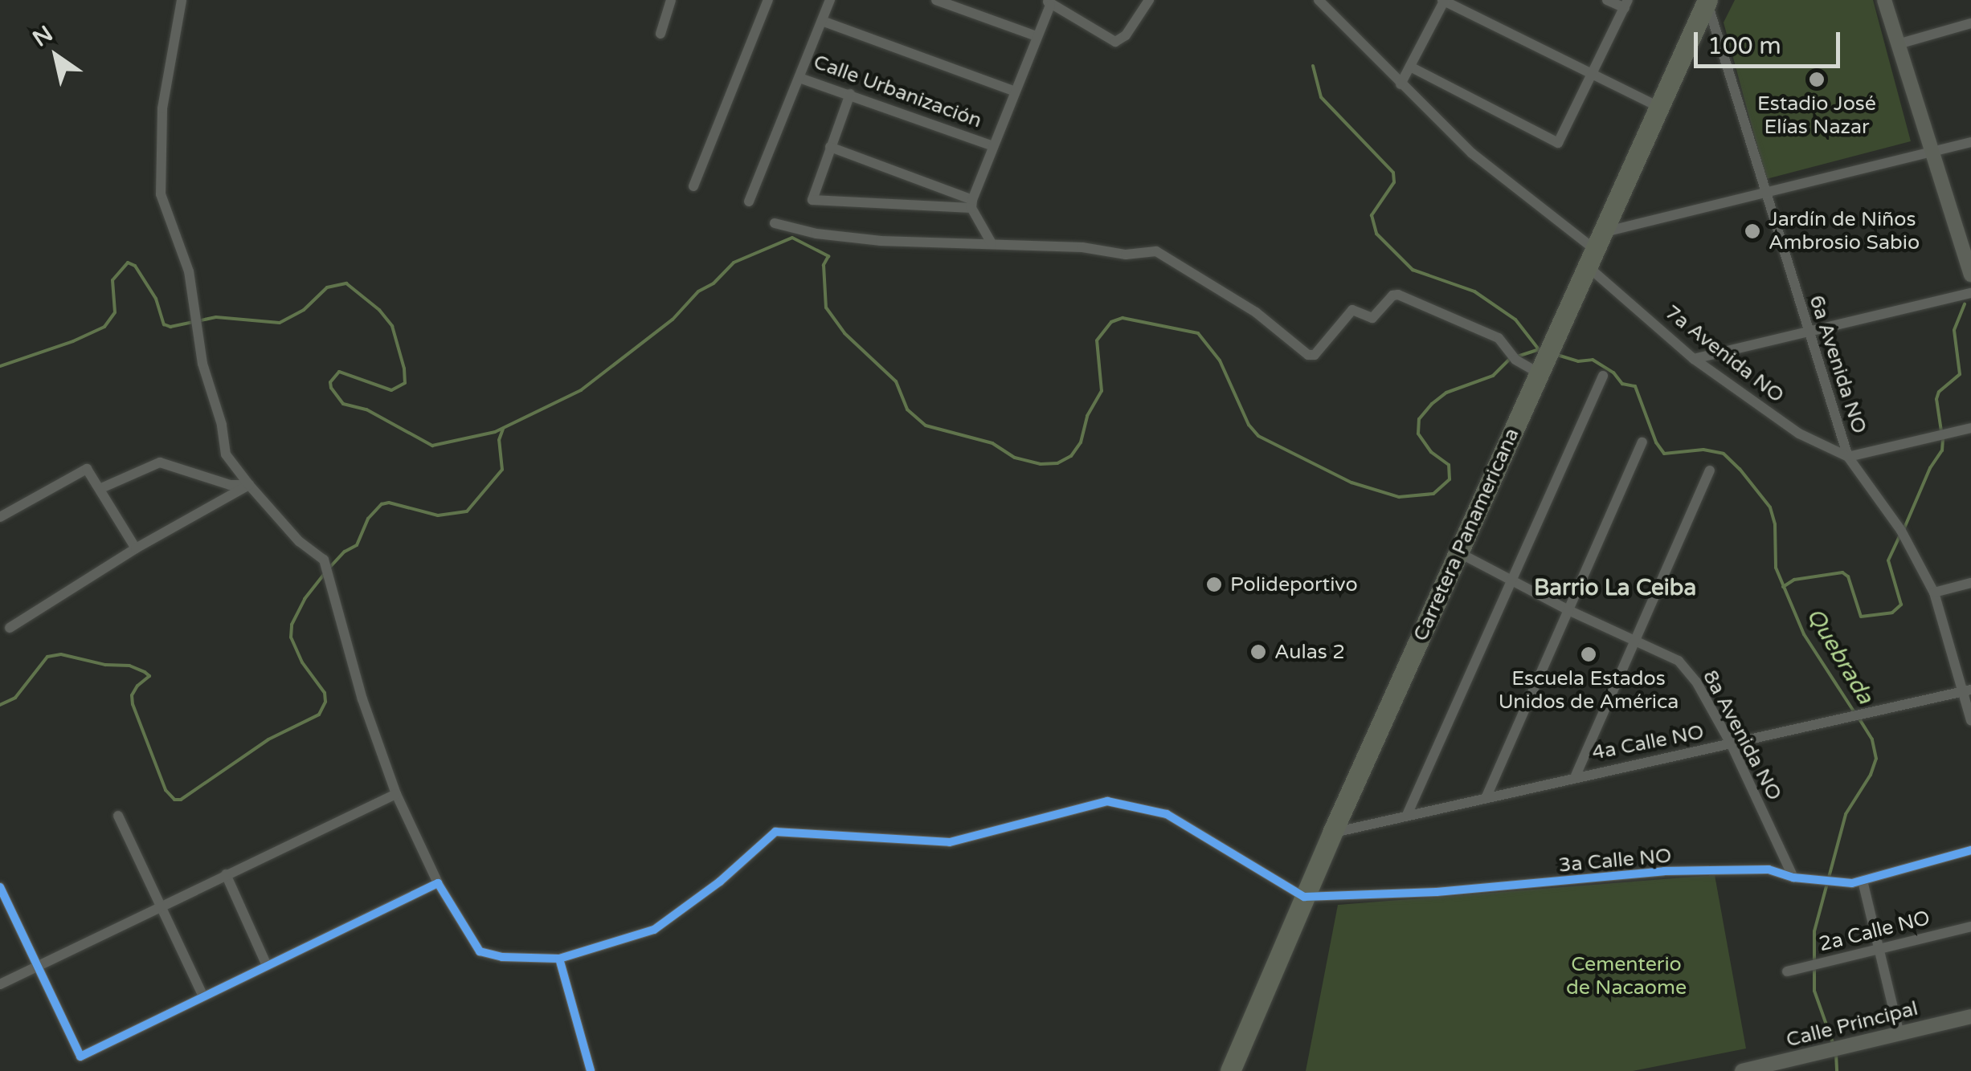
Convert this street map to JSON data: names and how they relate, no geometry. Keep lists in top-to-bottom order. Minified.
{"streets":{"highway":["Carretera Panamericana"],"street":["Calle Urbanización","7a Avenida NO","6a Avenida NO","8a Avenida NO","4a Calle NO","3a Calle NO","2a Calle NO","Calle Principal"]},"crossings":[["7a Avenida NO","6a Avenida NO"],["7a Avenida NO","Carretera Panamericana"],["6a Avenida NO","Carretera Panamericana"],["6a Avenida NO","4a Calle NO"],["Carretera Panamericana","8a Avenida NO"],["Carretera Panamericana","4a Calle NO"],["Carretera Panamericana","3a Calle NO"],["8a Avenida NO","4a Calle NO"],["8a Avenida NO","3a Calle NO"]],"districts":["Barrio La Ceiba"],"water":["Quebrada"],"parks":["Cementerio de Nacaome"],"places":["Estadio José Elías Nazar","Jardín de Niños Ambrosio Sabio","Polideportivo","Aulas 2","Escuela Estados Unidos de América"],"scale_bar":"100 m","north":"top left"}
